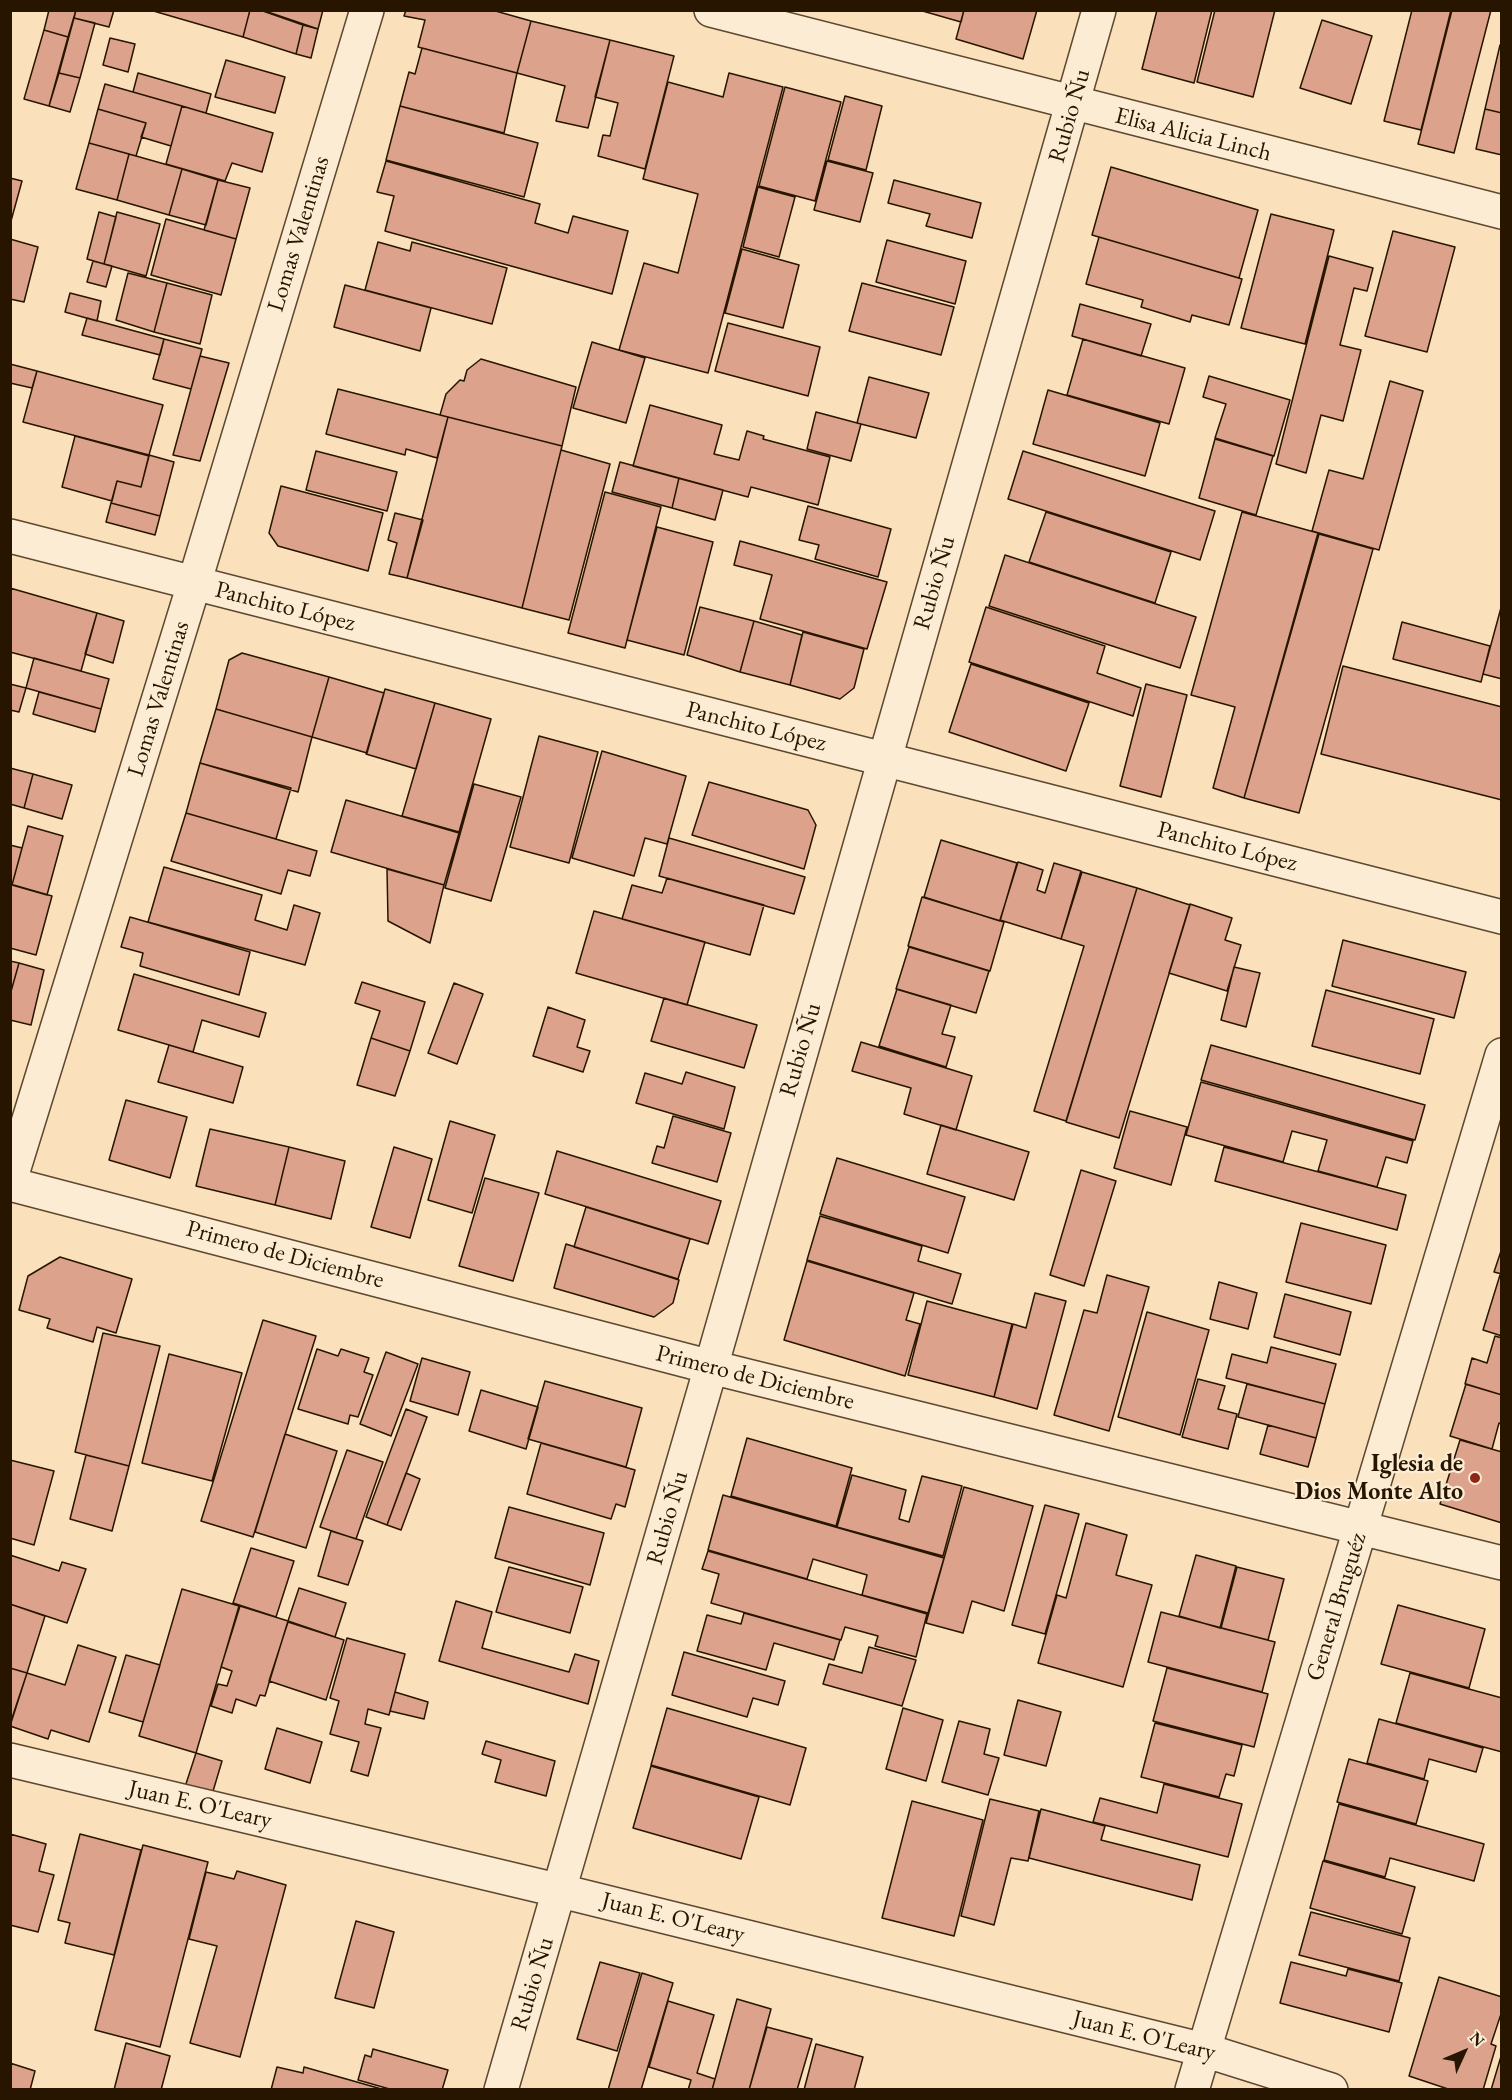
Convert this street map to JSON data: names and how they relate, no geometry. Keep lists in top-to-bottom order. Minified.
{"streets":{"street":["Rubio Ñu","Elisa Alicia Linch","Lomas Valentinas","Panchito López","Primero de Diciembre","General Bruguéz","Juan E. O'Leary"]},"crossings":[["Rubio Ñu","Elisa Alicia Linch"],["Rubio Ñu","Panchito López"],["Rubio Ñu","Primero de Diciembre"],["Rubio Ñu","Juan E. O'Leary"],["Lomas Valentinas","Panchito López"],["Lomas Valentinas","Primero de Diciembre"],["Primero de Diciembre","General Bruguéz"],["General Bruguéz","Juan E. O'Leary"]],"places":["Iglesia de Dios Monte Alto"],"north":"top right"}
